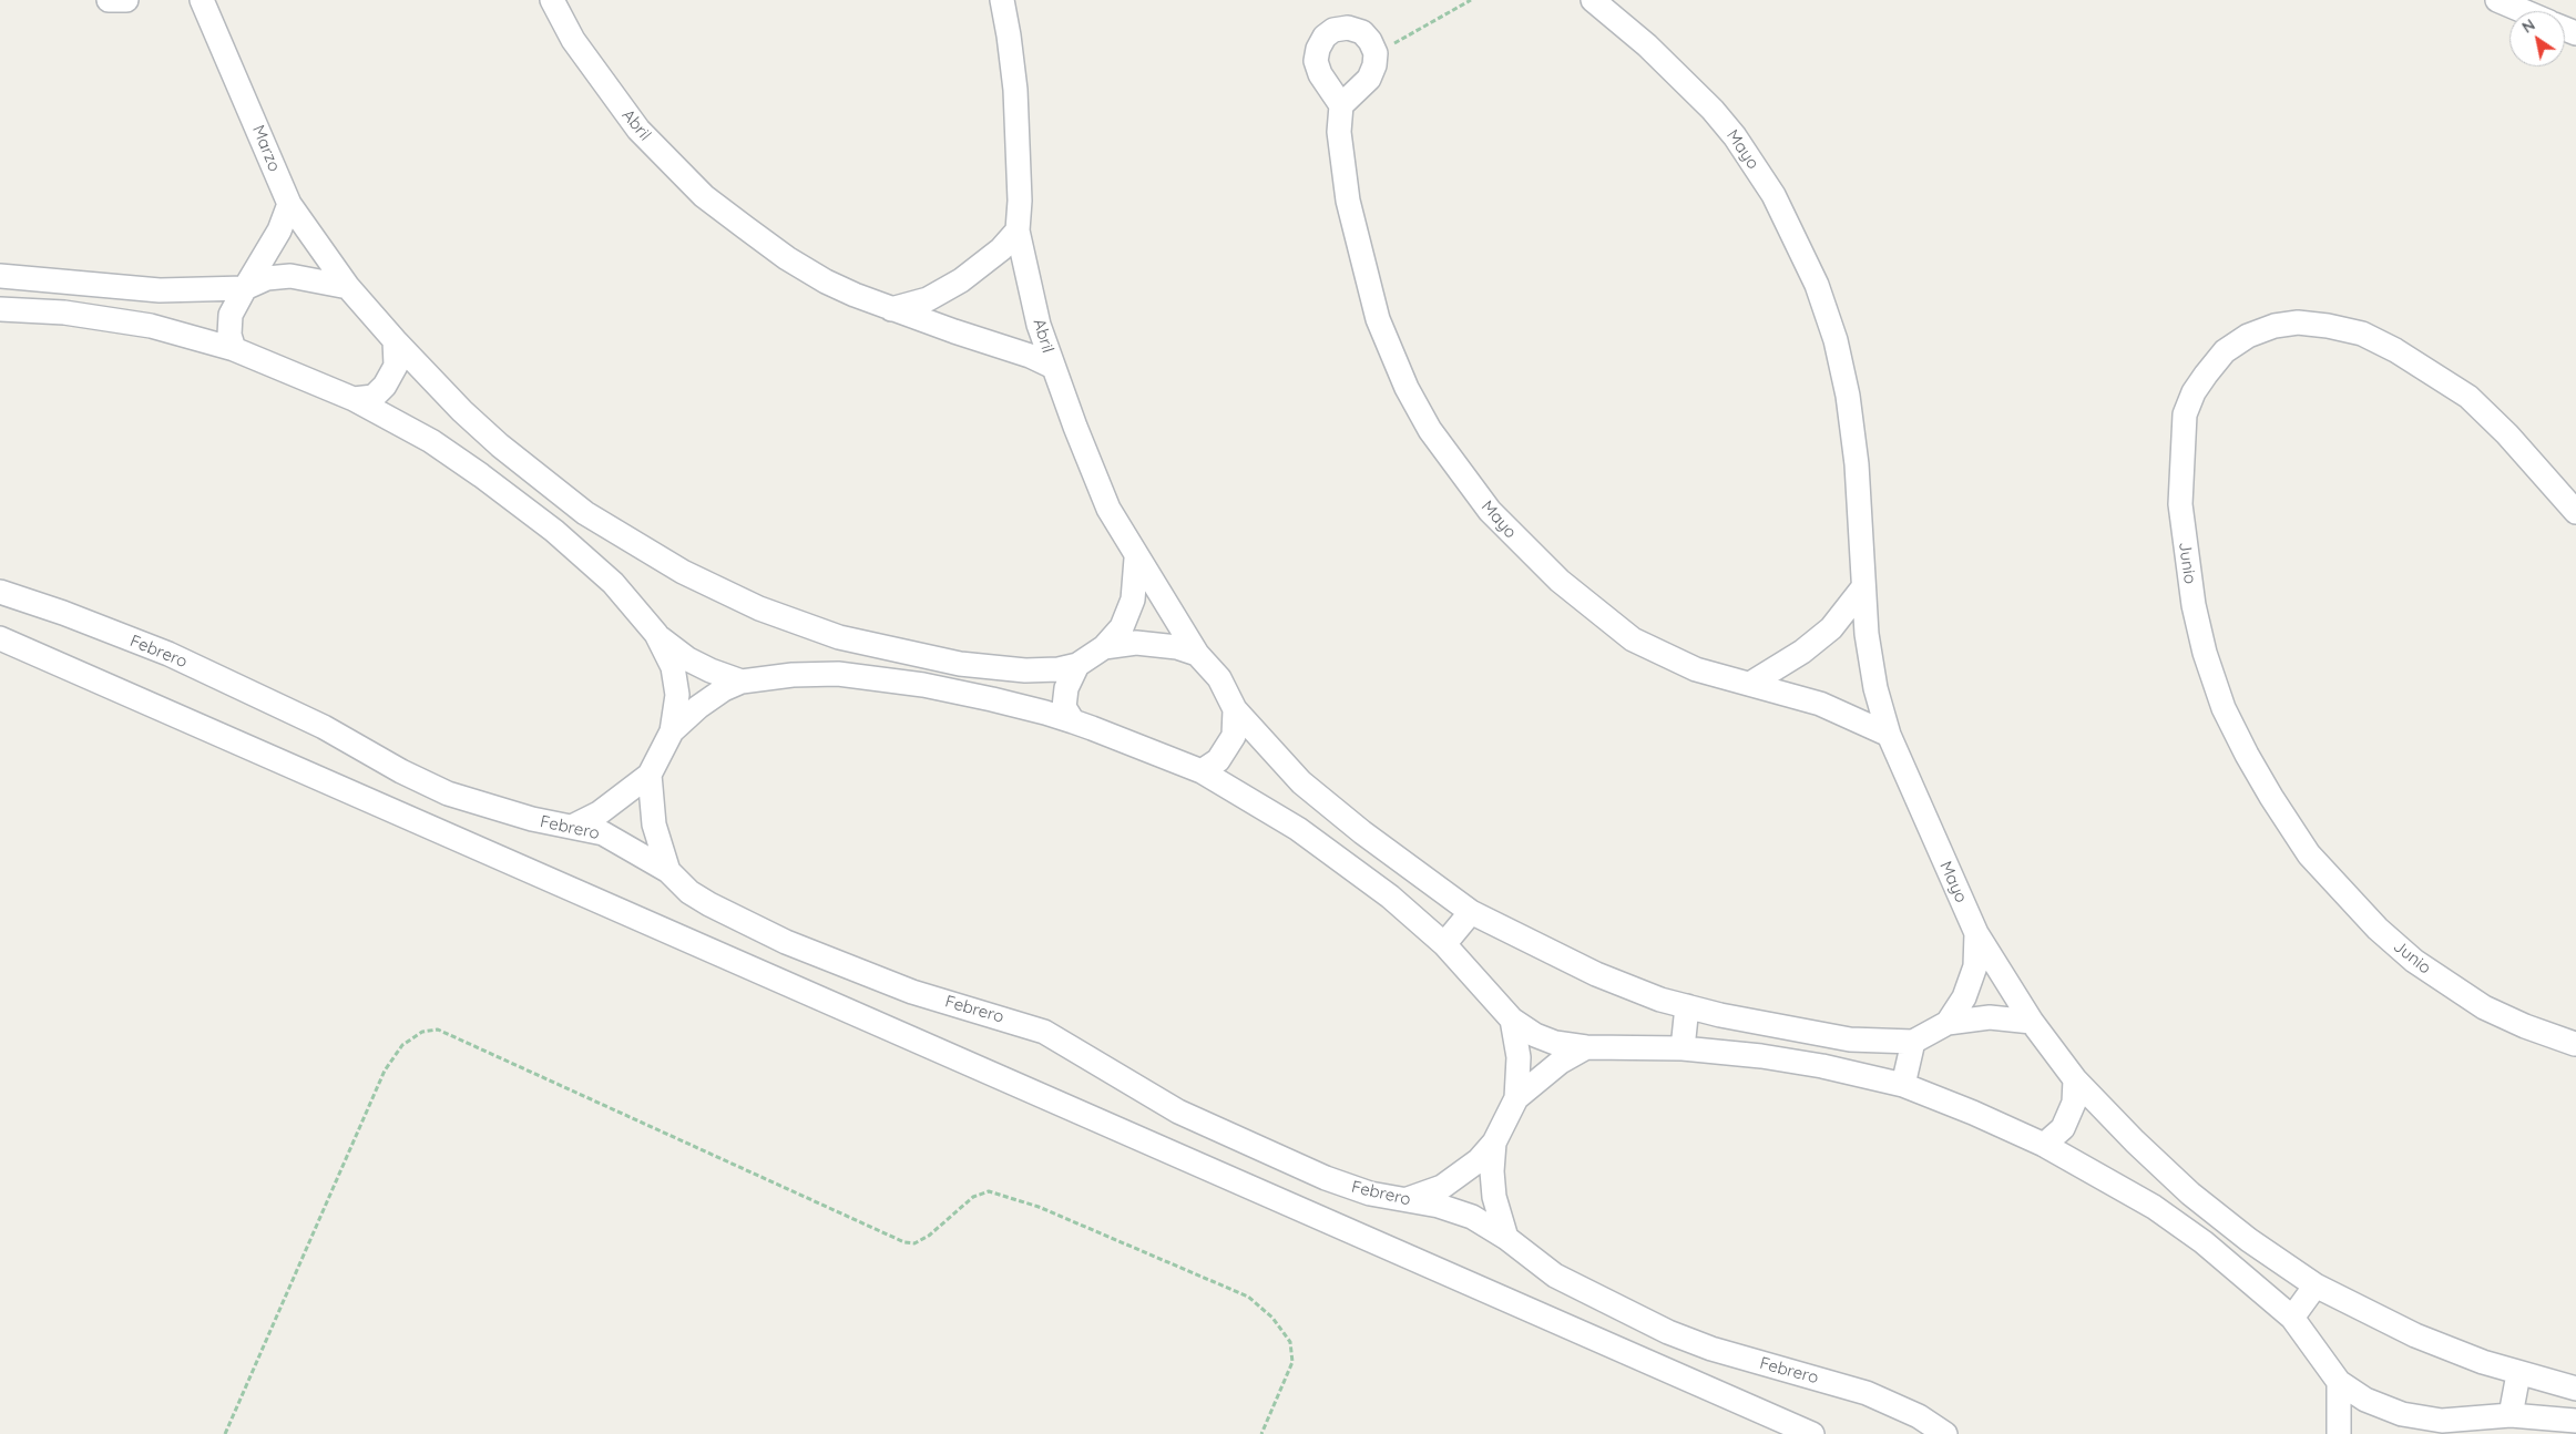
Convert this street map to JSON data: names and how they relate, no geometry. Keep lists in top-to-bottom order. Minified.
{"streets":{"street":["Abril","Marzo","Mayo","Junio","Febrero"]},"crossings":[["Abril","Marzo"]],"north":"top left"}
